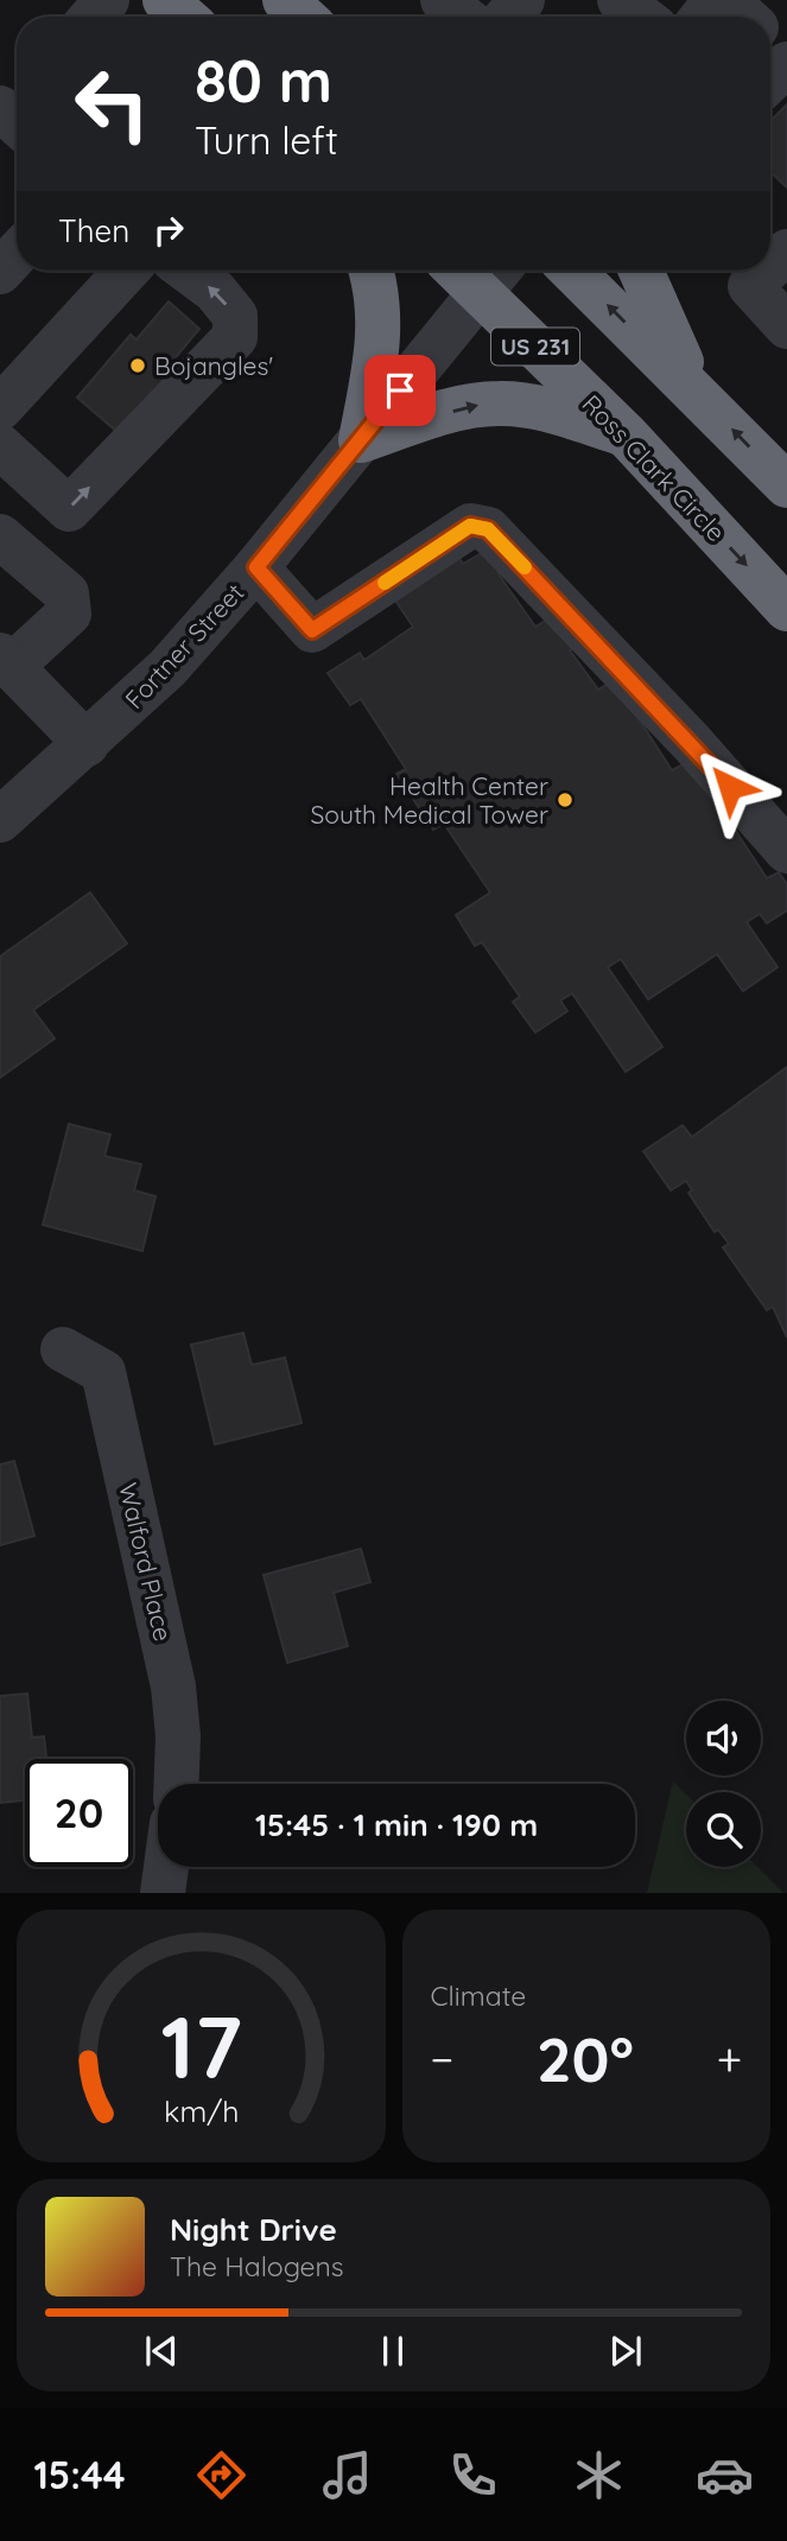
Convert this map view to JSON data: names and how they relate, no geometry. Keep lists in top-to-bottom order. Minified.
{"streets":{"highway":["US 231","Ross Clark Circle"],"street":["Fortner Street","Walford Place"]},"crossings":[["Ross Clark Circle","Fortner Street"]],"places":["Bojangles'","Health Center South Medical Tower"],"page":{"turn":["80 m","Turn left"],"then":"Then","limit":"20","trip":"15:45 · 1 min · 190 m","tile":"Climate","heat":["−","20°","+"],"song":["Night Drive","The Halogens"],"tabs":"15:44","gauge":["17","km/h"]}}
